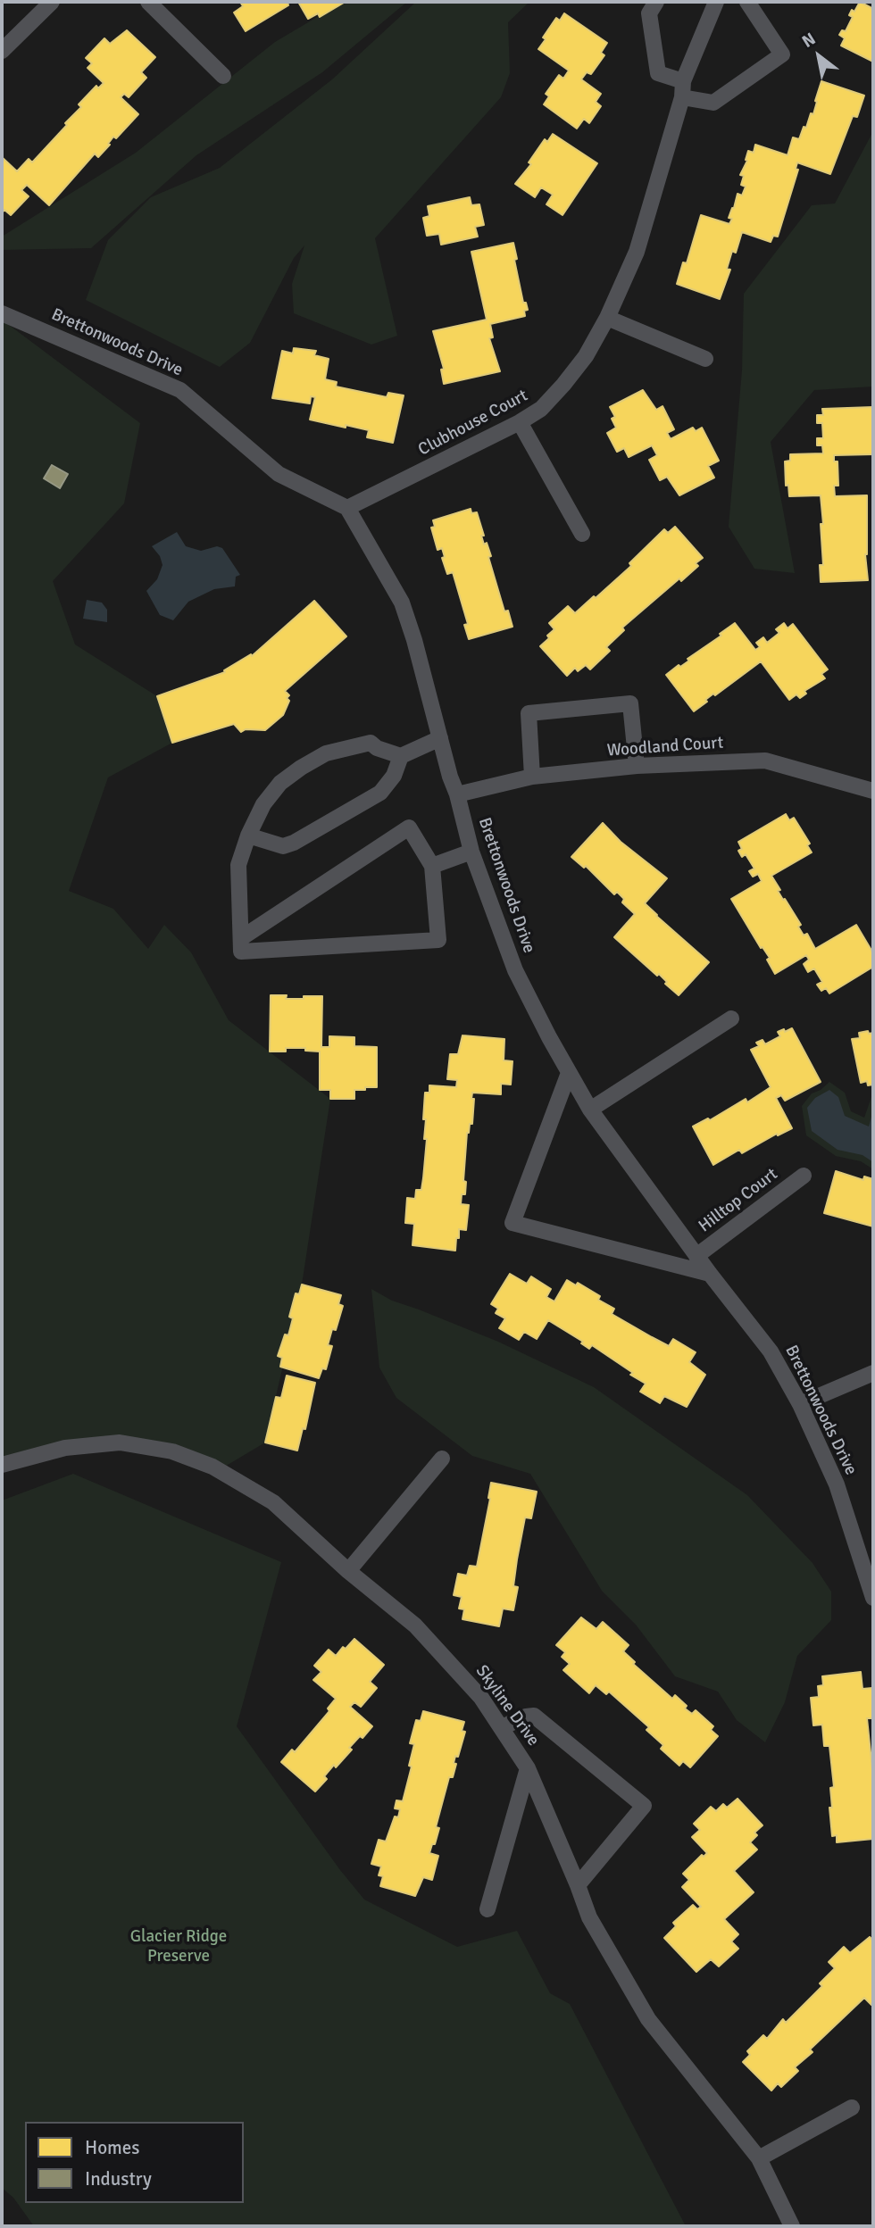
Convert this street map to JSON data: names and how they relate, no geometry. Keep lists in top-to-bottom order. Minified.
{"streets":{"street":["Brettonwoods Drive","Clubhouse Court","Woodland Court","Hilltop Court","Skyline Drive"]},"crossings":[["Brettonwoods Drive","Clubhouse Court"],["Brettonwoods Drive","Woodland Court"],["Brettonwoods Drive","Hilltop Court"]],"parks":["Glacier Ridge Preserve"],"legend":["Homes","Industry"],"north":"top left"}
